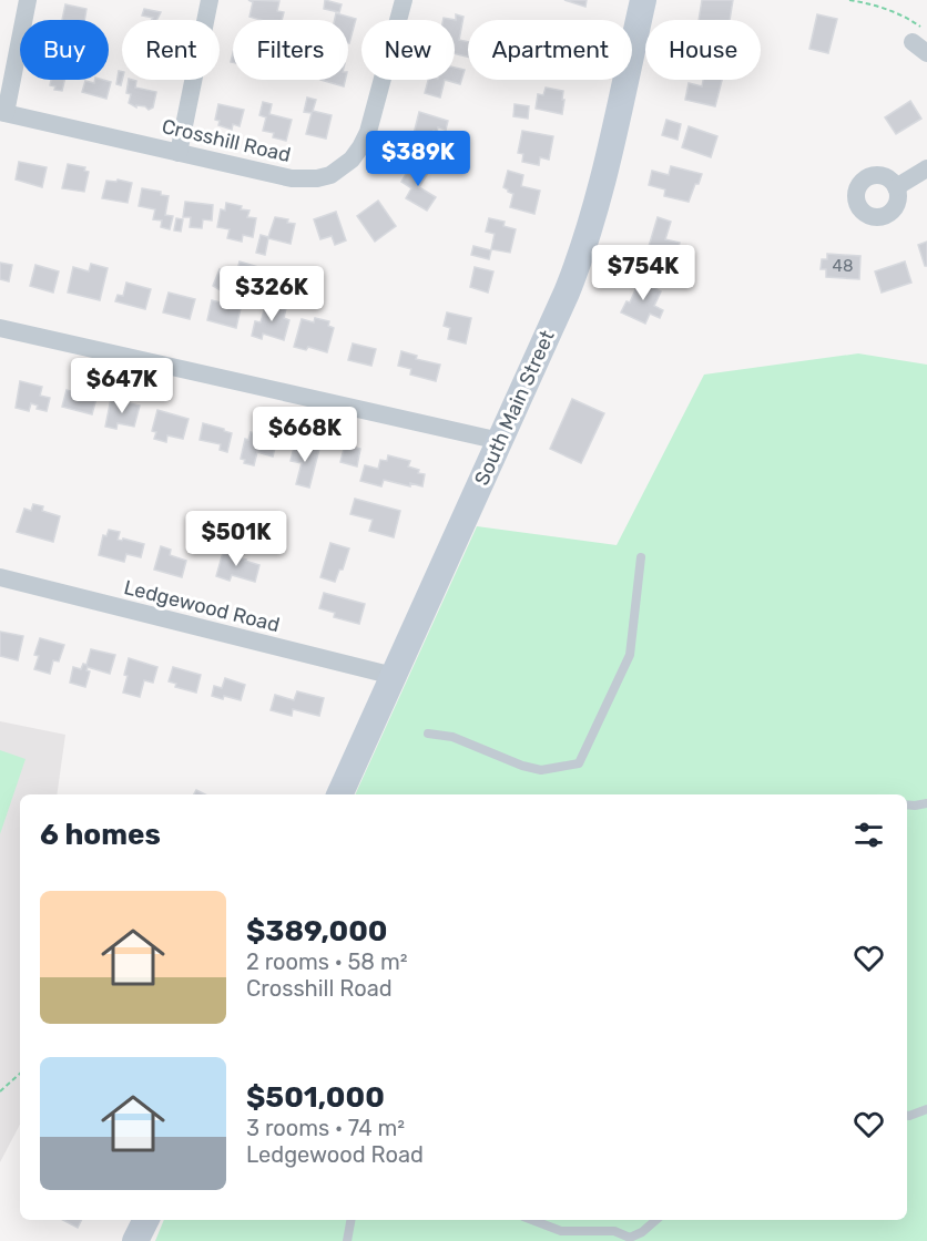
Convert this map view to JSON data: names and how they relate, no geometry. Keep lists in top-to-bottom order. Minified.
{"streets":{"main road":["South Main Street"],"street":["Crosshill Road","Ledgewood Road"]},"crossings":[["South Main Street","Ledgewood Road"]],"house_numbers":["48"],"page":{"chip":["Buy","Rent","Filters","New","Apartment","House"],"price":["$389K","$754K","$326K","$647K","$668K","$501K"],"heading":"6 homes","list":[{"name":"$389,000","note":"2 rooms · 58 m² · Crosshill Road"},{"name":"$501,000","note":"3 rooms · 74 m² · Ledgewood Road"}]}}
